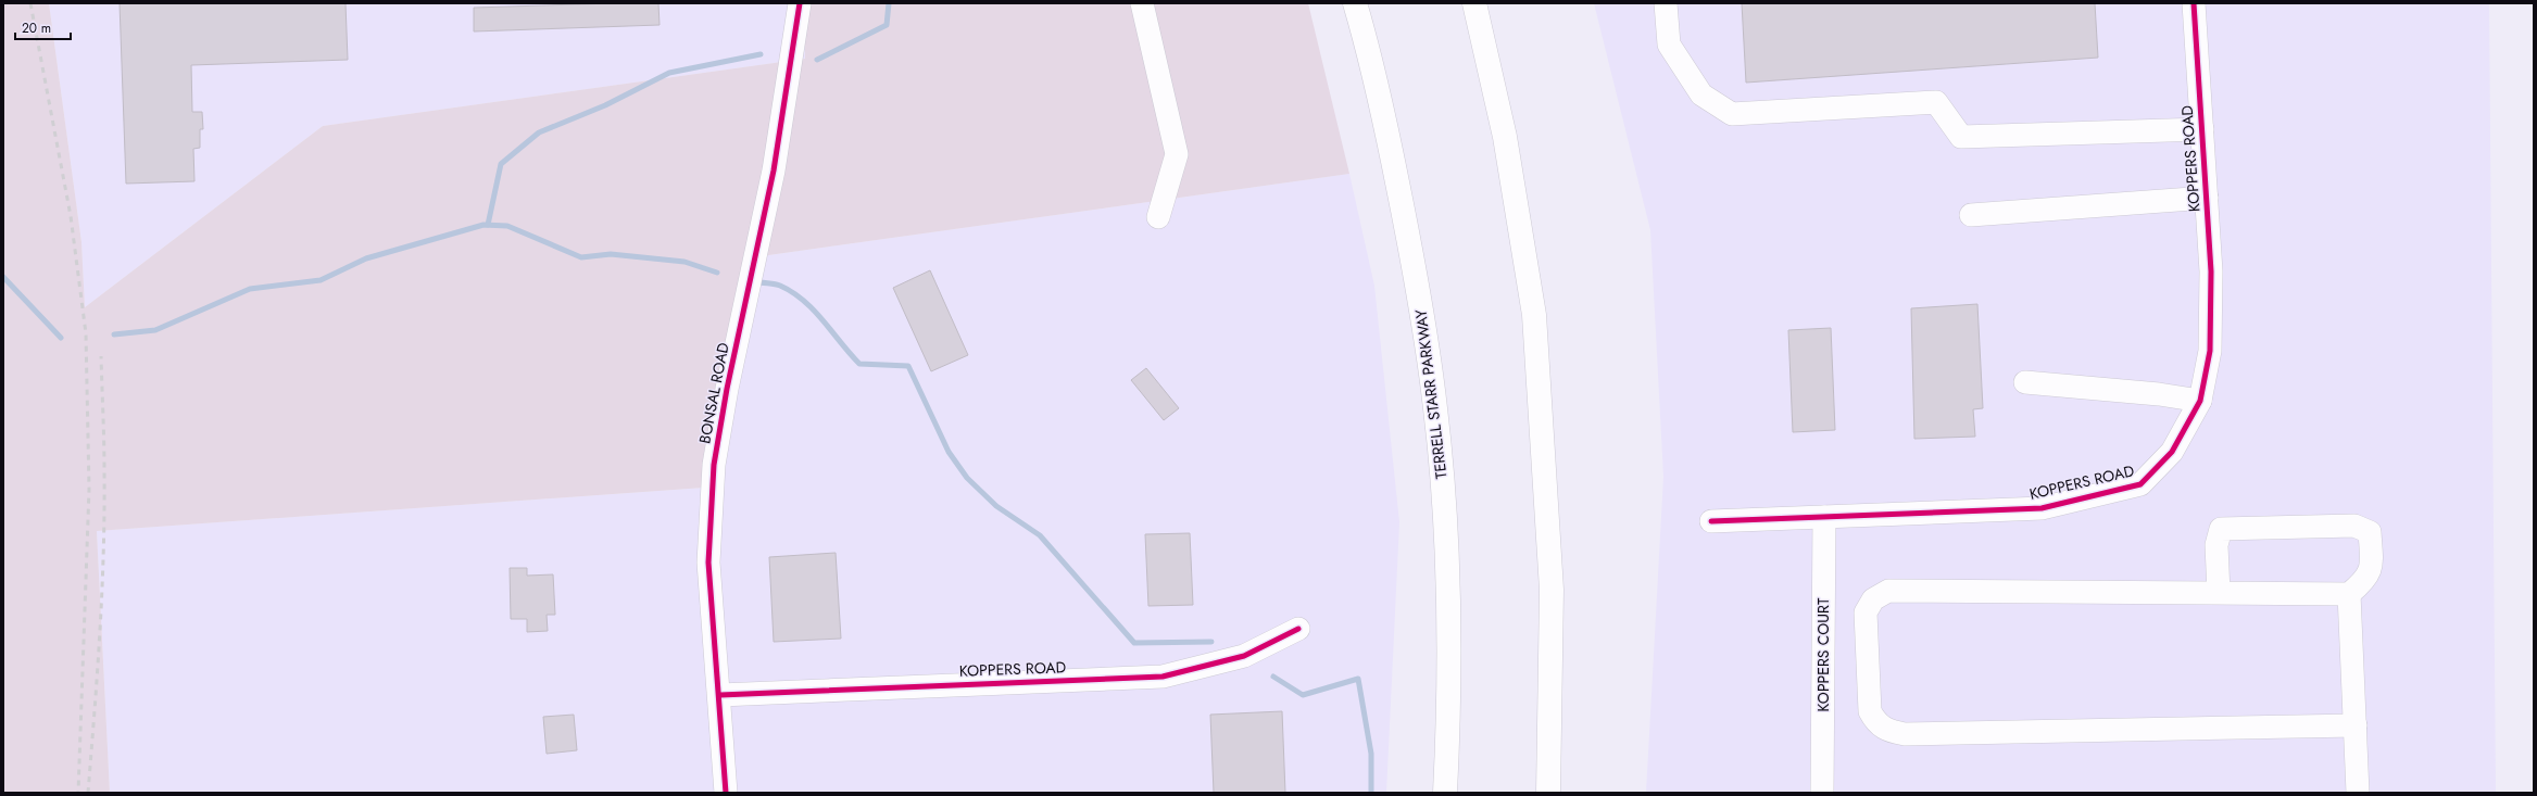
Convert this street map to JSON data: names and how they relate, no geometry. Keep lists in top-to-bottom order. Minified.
{"streets":{"highway":["TERRELL STARR PARKWAY"],"street":["KOPPERS ROAD","BONSAL ROAD","KOPPERS COURT"]},"crossings":[["KOPPERS ROAD","BONSAL ROAD"],["KOPPERS ROAD","KOPPERS COURT"]],"scale_bar":"20 m"}
